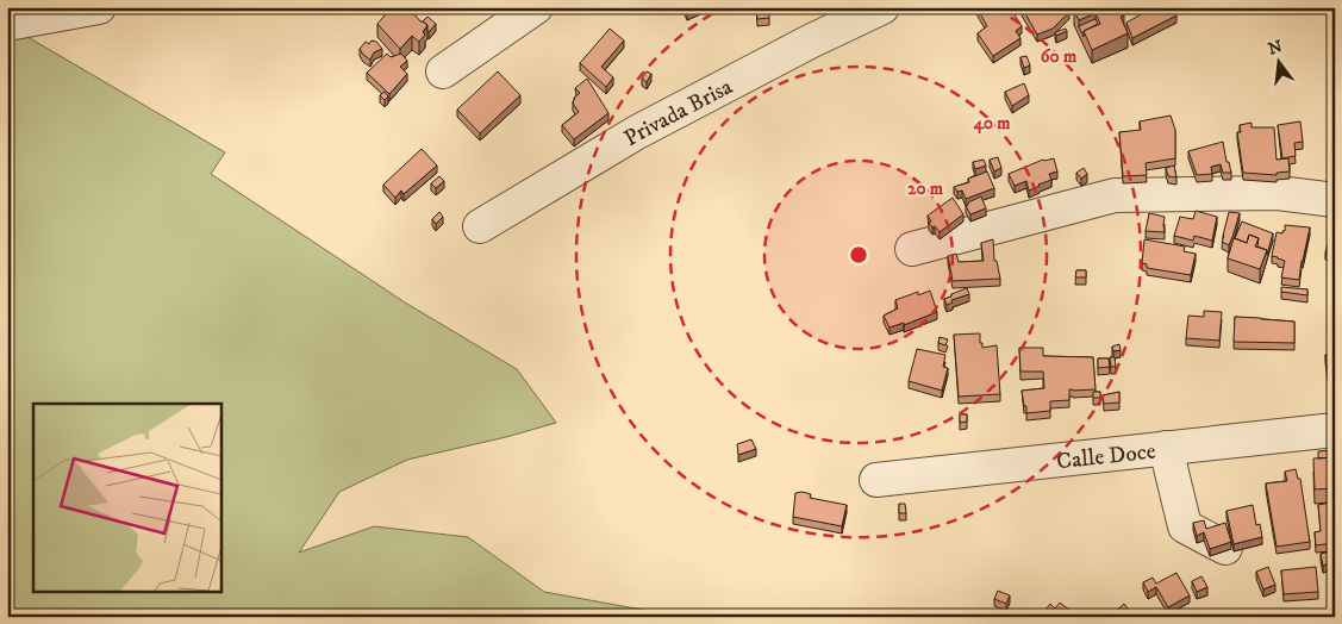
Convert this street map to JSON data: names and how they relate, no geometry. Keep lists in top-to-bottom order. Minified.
{"streets":{"street":["Privada Brisa","Calle Doce"]},"north":"top","rings":["60 m","40 m","20 m"]}
